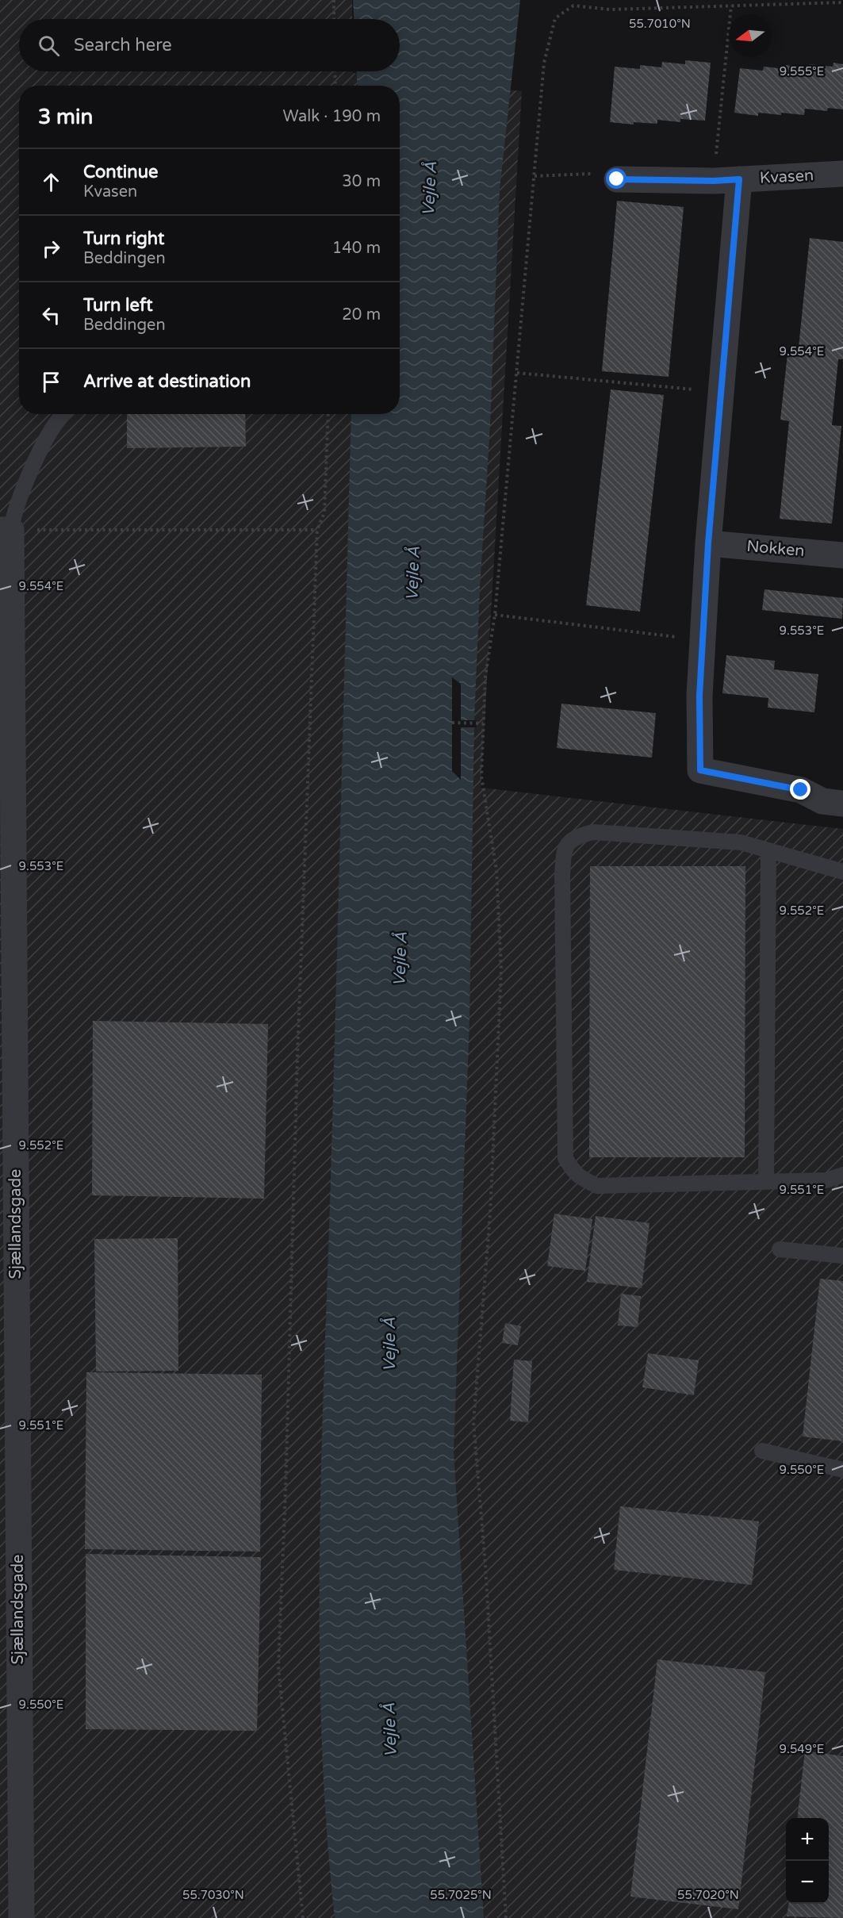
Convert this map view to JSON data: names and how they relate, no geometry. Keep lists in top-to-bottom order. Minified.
{"streets":{"street":["Kvasen","Nokken","Sjællandsgade"]},"water":["Vejle Å"],"north":"left","page":{"search":"Search here","heading":["3 min","Walk · 190 m"],"list":[["Continue","Kvasen","30 m"],["Turn right","Beddingen","140 m"],["Turn left","Beddingen","20 m"],"Arrive at destination"],"map_buttons":["+","−"]},"coordinates":["55.7010°N","9.555°E","9.554°E","9.553°E","9.552°E","9.551°E","9.550°E","9.549°E","55.7030°N","55.7025°N","55.7020°N"]}
